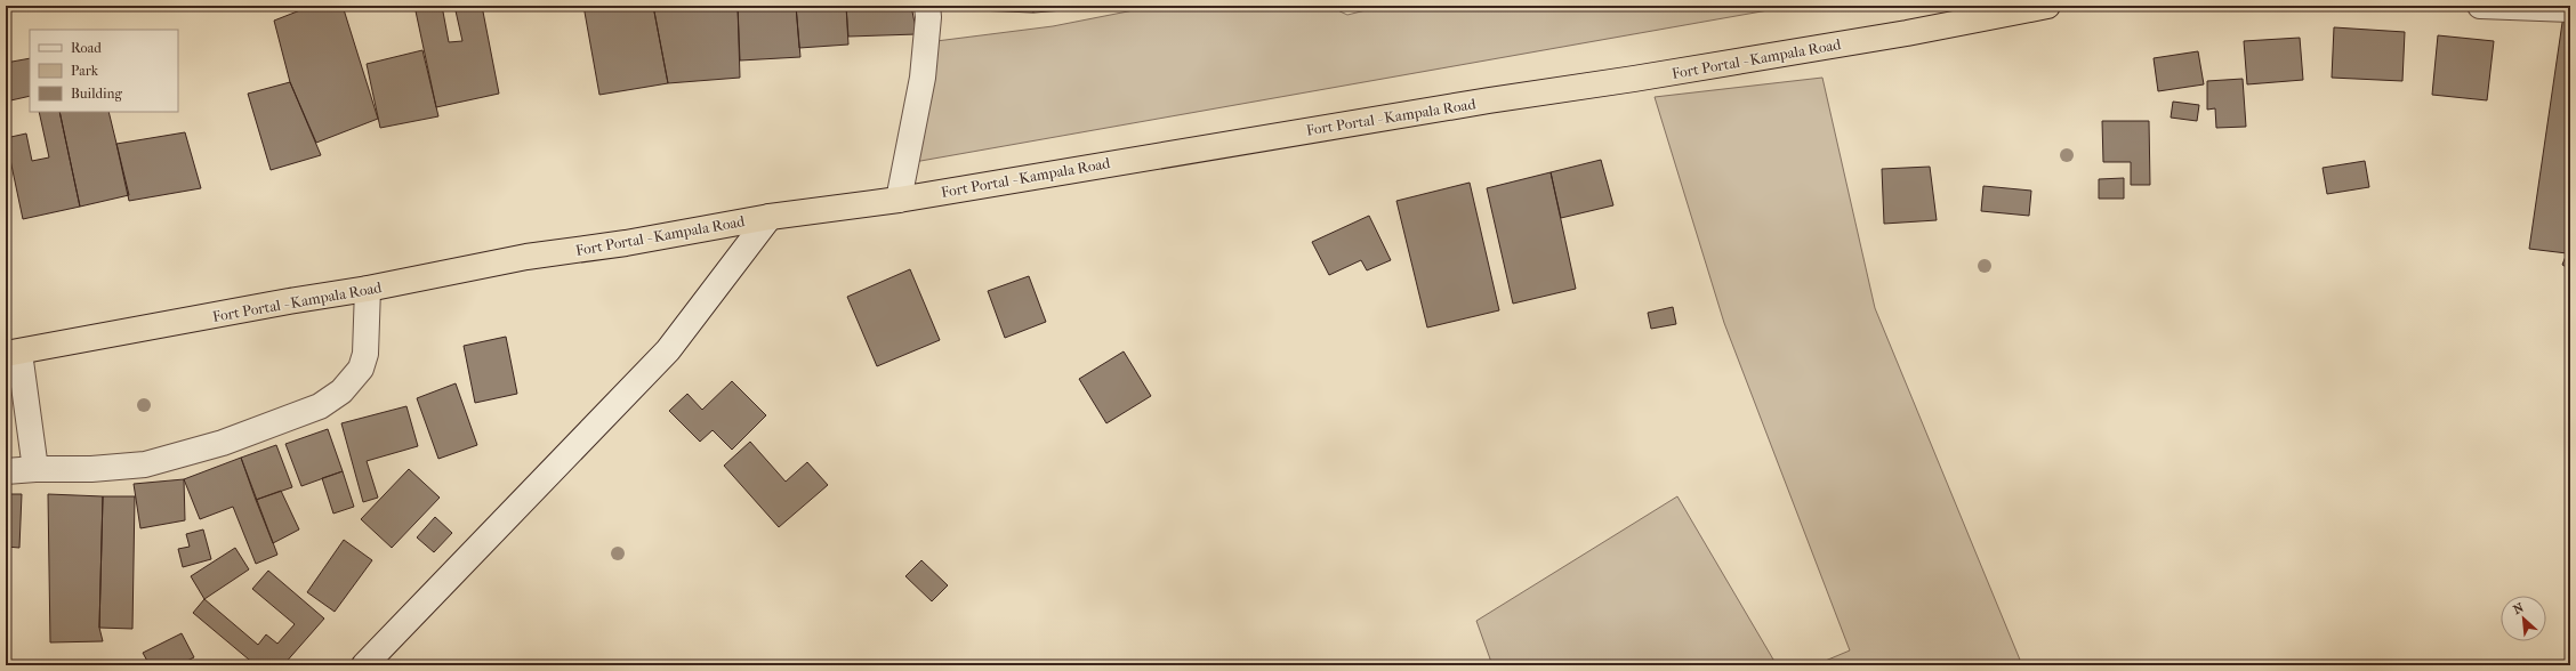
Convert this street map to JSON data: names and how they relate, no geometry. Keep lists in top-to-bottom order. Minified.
{"streets":{"highway":["Fort Portal - Kampala Road"]},"legend":["Road","Park","Building"],"north":"top left"}
